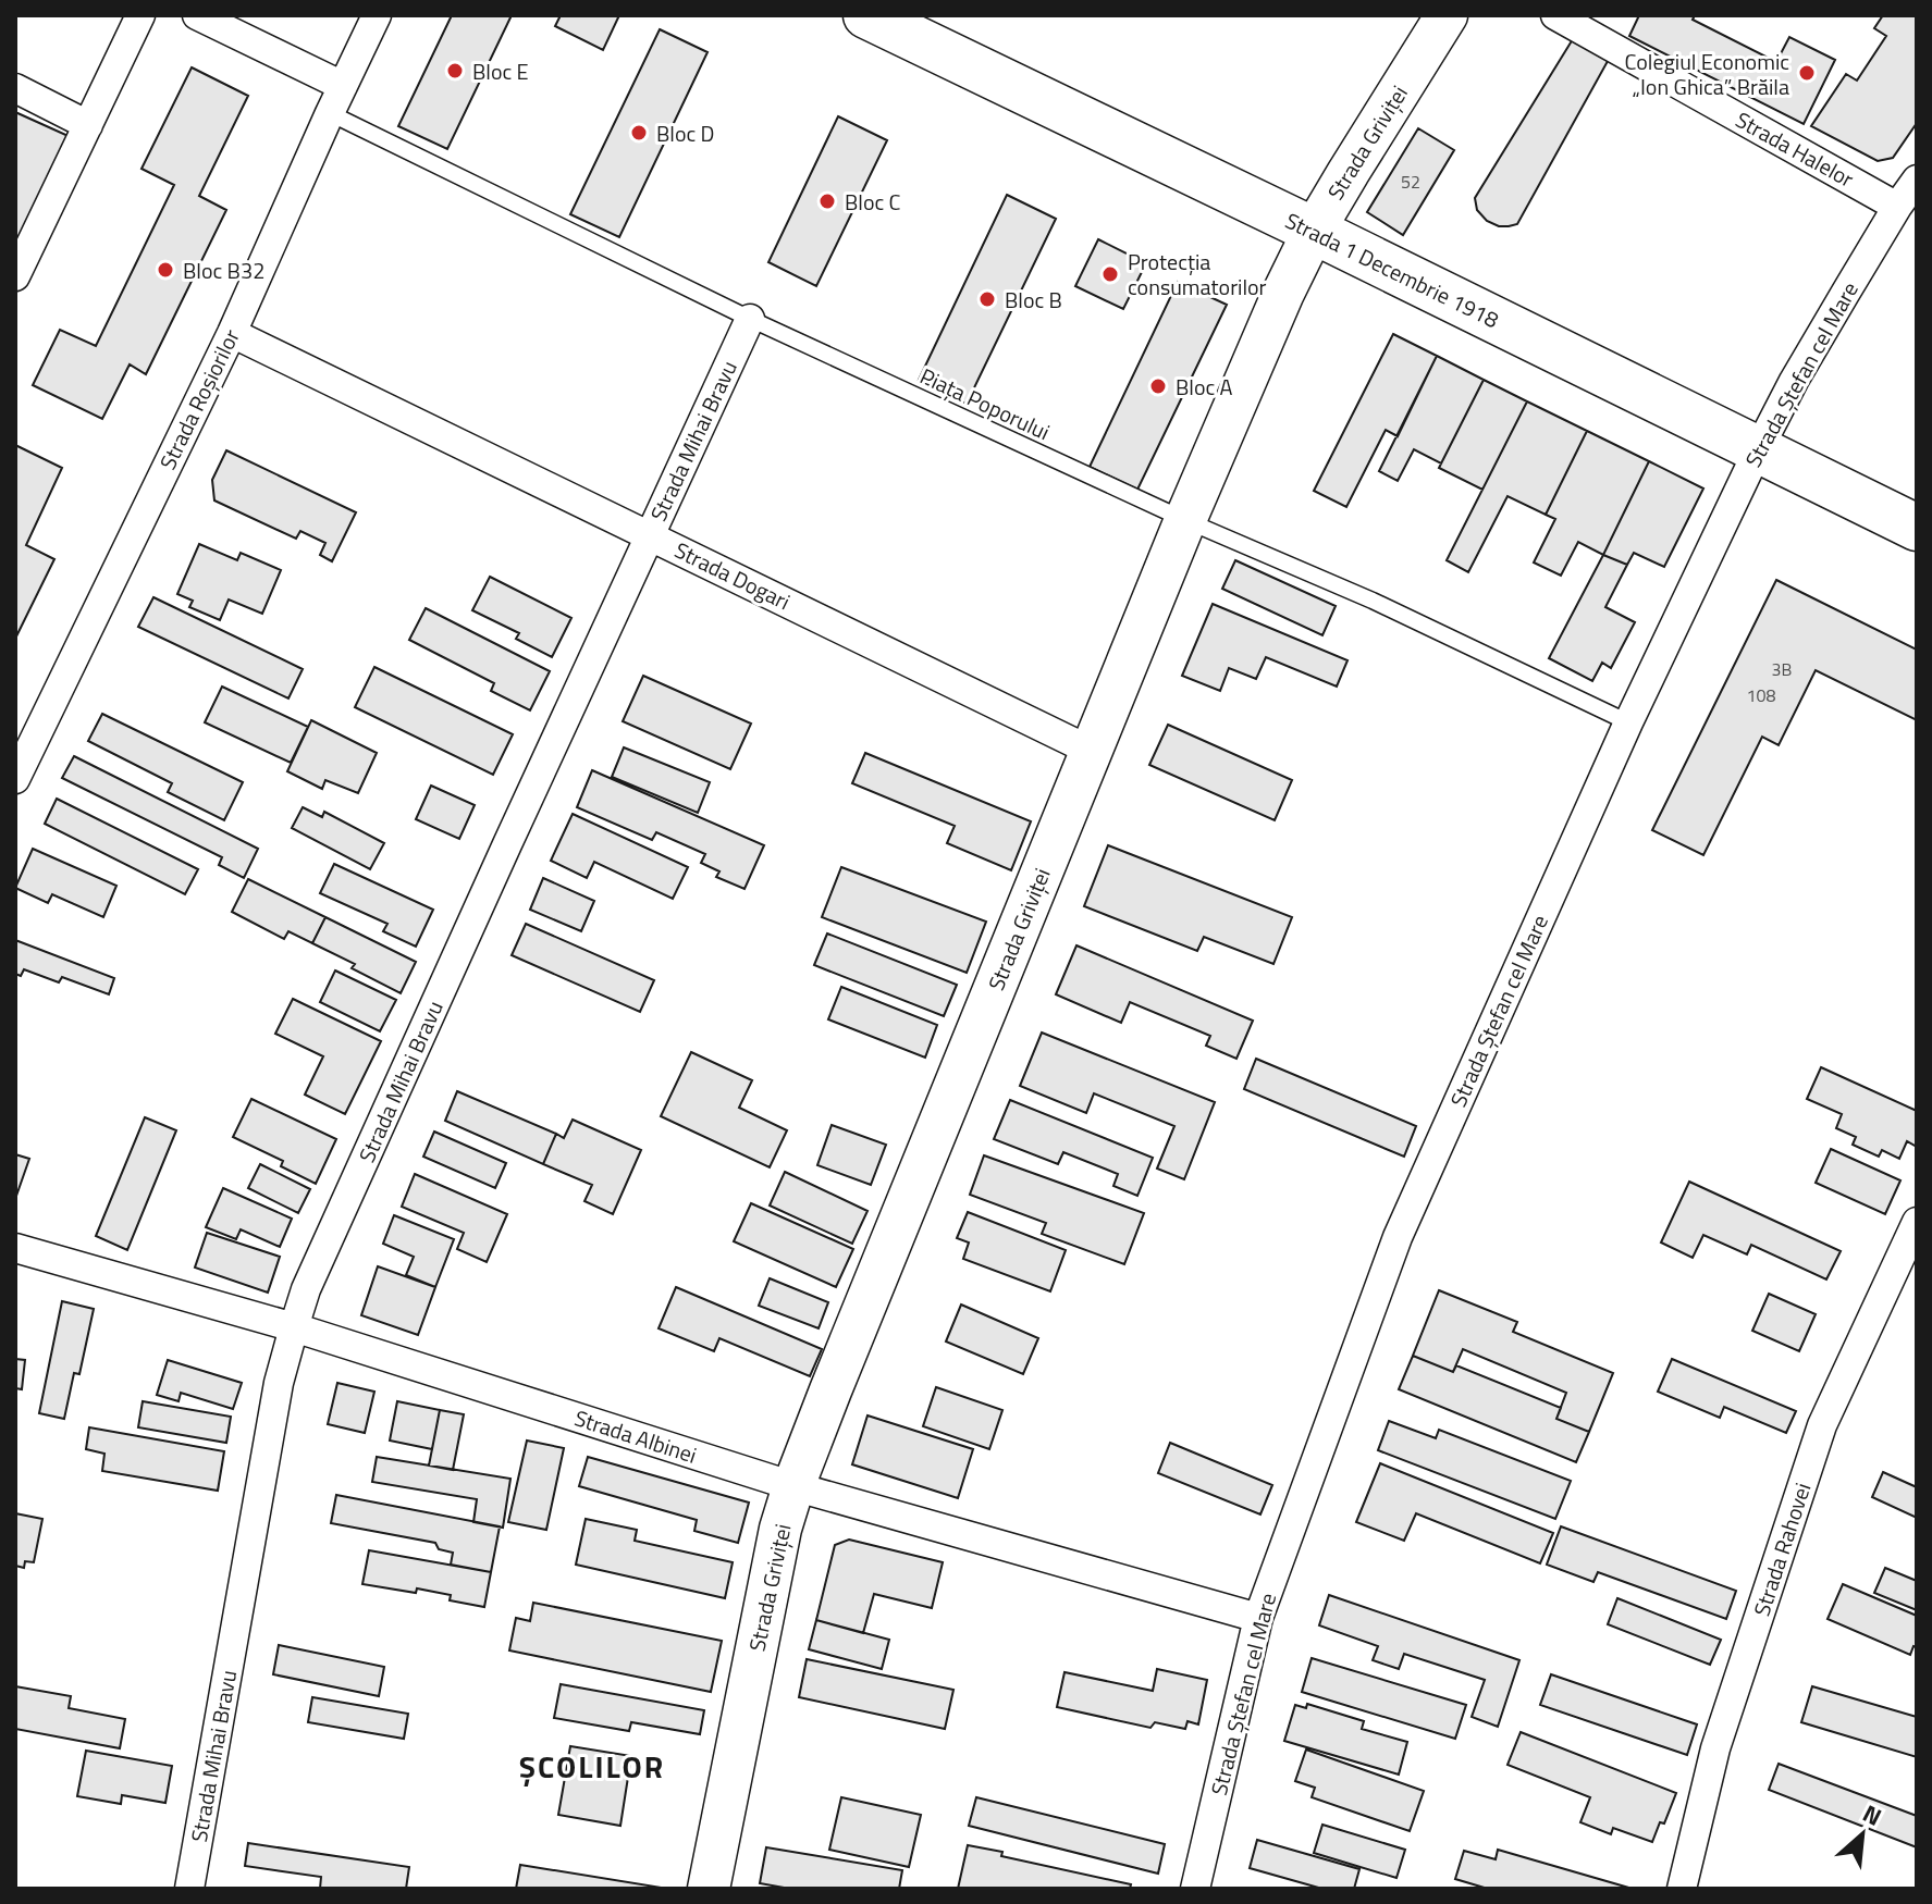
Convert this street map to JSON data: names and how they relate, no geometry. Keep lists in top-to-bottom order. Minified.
{"streets":{"main road":["Strada Griviței","Strada 1 Decembrie 1918"],"street":["Strada Halelor","Strada Ștefan cel Mare","Strada Roșiorilor","Strada Mihai Bravu","Strada Dogari","Strada Albinei","Strada Rahovei"],"lane":["Piața Poporului"]},"crossings":[["Strada Griviței","Strada 1 Decembrie 1918"],["Strada Griviței","Piața Poporului"],["Strada Griviței","Strada Dogari"],["Strada Griviței","Strada Albinei"],["Strada Halelor","Strada Ștefan cel Mare"],["Strada 1 Decembrie 1918","Strada Ștefan cel Mare"],["Strada Ștefan cel Mare","Piața Poporului"],["Strada Ștefan cel Mare","Strada Albinei"],["Strada Roșiorilor","Piața Poporului"],["Strada Roșiorilor","Strada Dogari"],["Piața Poporului","Strada Mihai Bravu"],["Strada Mihai Bravu","Strada Dogari"],["Strada Mihai Bravu","Strada Albinei"]],"districts":["ȘCOLILOR"],"places":["Bloc E","Colegiul Economic „Ion Ghica” Brăila","Bloc D","Bloc C","Bloc B32","Protecția consumatorilor","Bloc B","Bloc A"],"house_numbers":["52","3B","108"],"north":"top right"}
